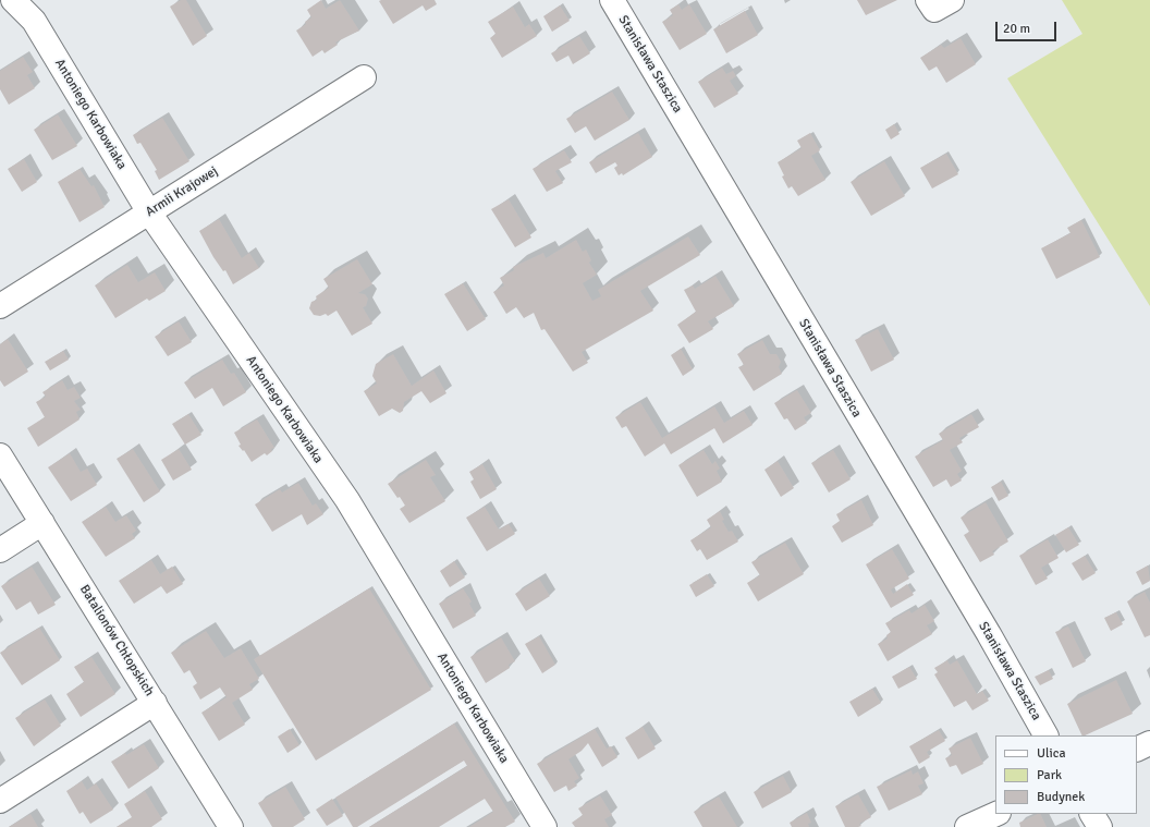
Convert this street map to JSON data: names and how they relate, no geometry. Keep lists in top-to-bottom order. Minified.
{"streets":{"street":["Stanisława Staszica","Antoniego Karbowiaka","Armii Krajowej","Batalionów Chłopskich"]},"crossings":[["Antoniego Karbowiaka","Armii Krajowej"]],"legend":["Ulica","Park","Budynek"],"scale_bar":"20 m"}
